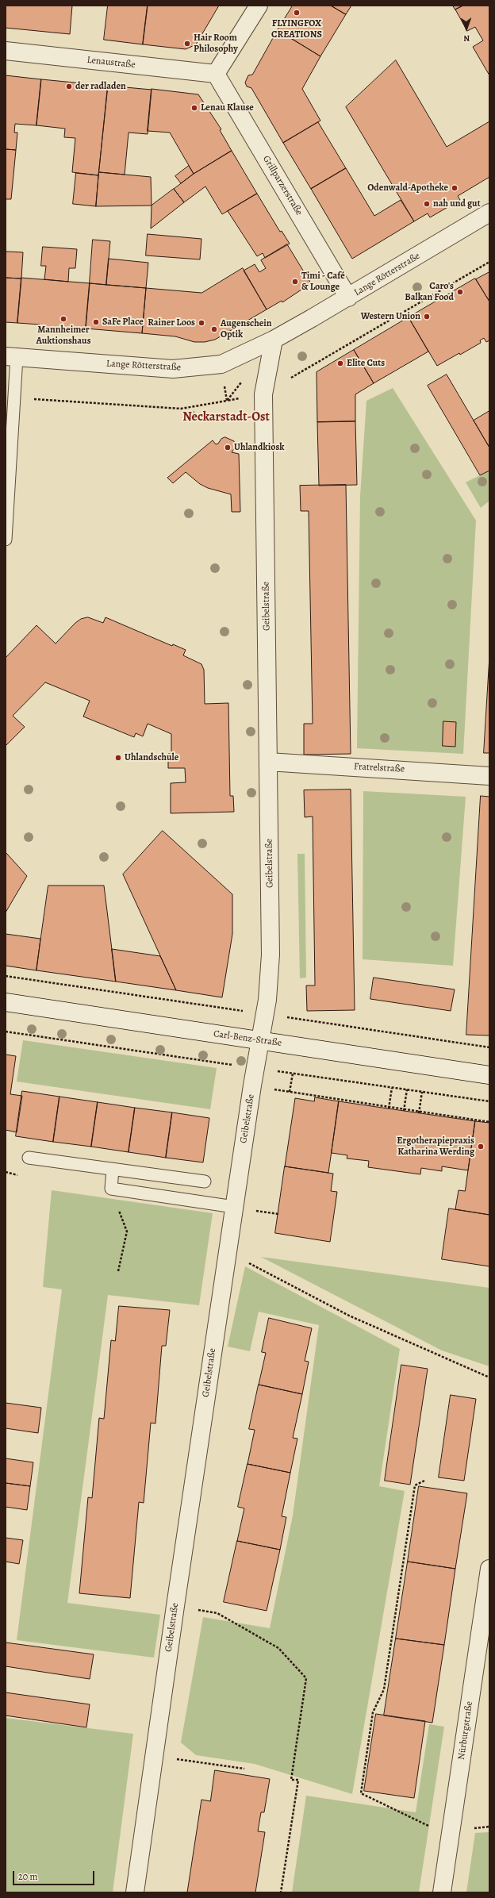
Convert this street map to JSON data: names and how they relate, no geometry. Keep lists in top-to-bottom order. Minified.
{"streets":{"street":["Lenaustraße","Grillparzerstraße","Lange Rötterstraße","Geibelstraße","Fratrelstraße","Carl-Benz-Straße","Nürburgstraße"]},"crossings":[["Lenaustraße","Grillparzerstraße"],["Grillparzerstraße","Lange Rötterstraße"],["Lange Rötterstraße","Geibelstraße"],["Geibelstraße","Fratrelstraße"],["Geibelstraße","Carl-Benz-Straße"]],"districts":["Neckarstadt-Ost"],"places":["FLYINGFOX CREATIONS","Hair Room Philosophy","der radladen","Lenau Klause","Odenwald-Apotheke","nah und gut","Timi - Café & Lounge","Caro's Balkan Food","Western Union","Mannheimer Auktionshaus","SaFe Place","Rainer Loos","Augenschein Optik","Elite Cuts","Uhlandkiosk","Uhlandschule","Ergotherapiepraxis Katharina Werding"],"scale_bar":"20 m","north":"bottom"}
